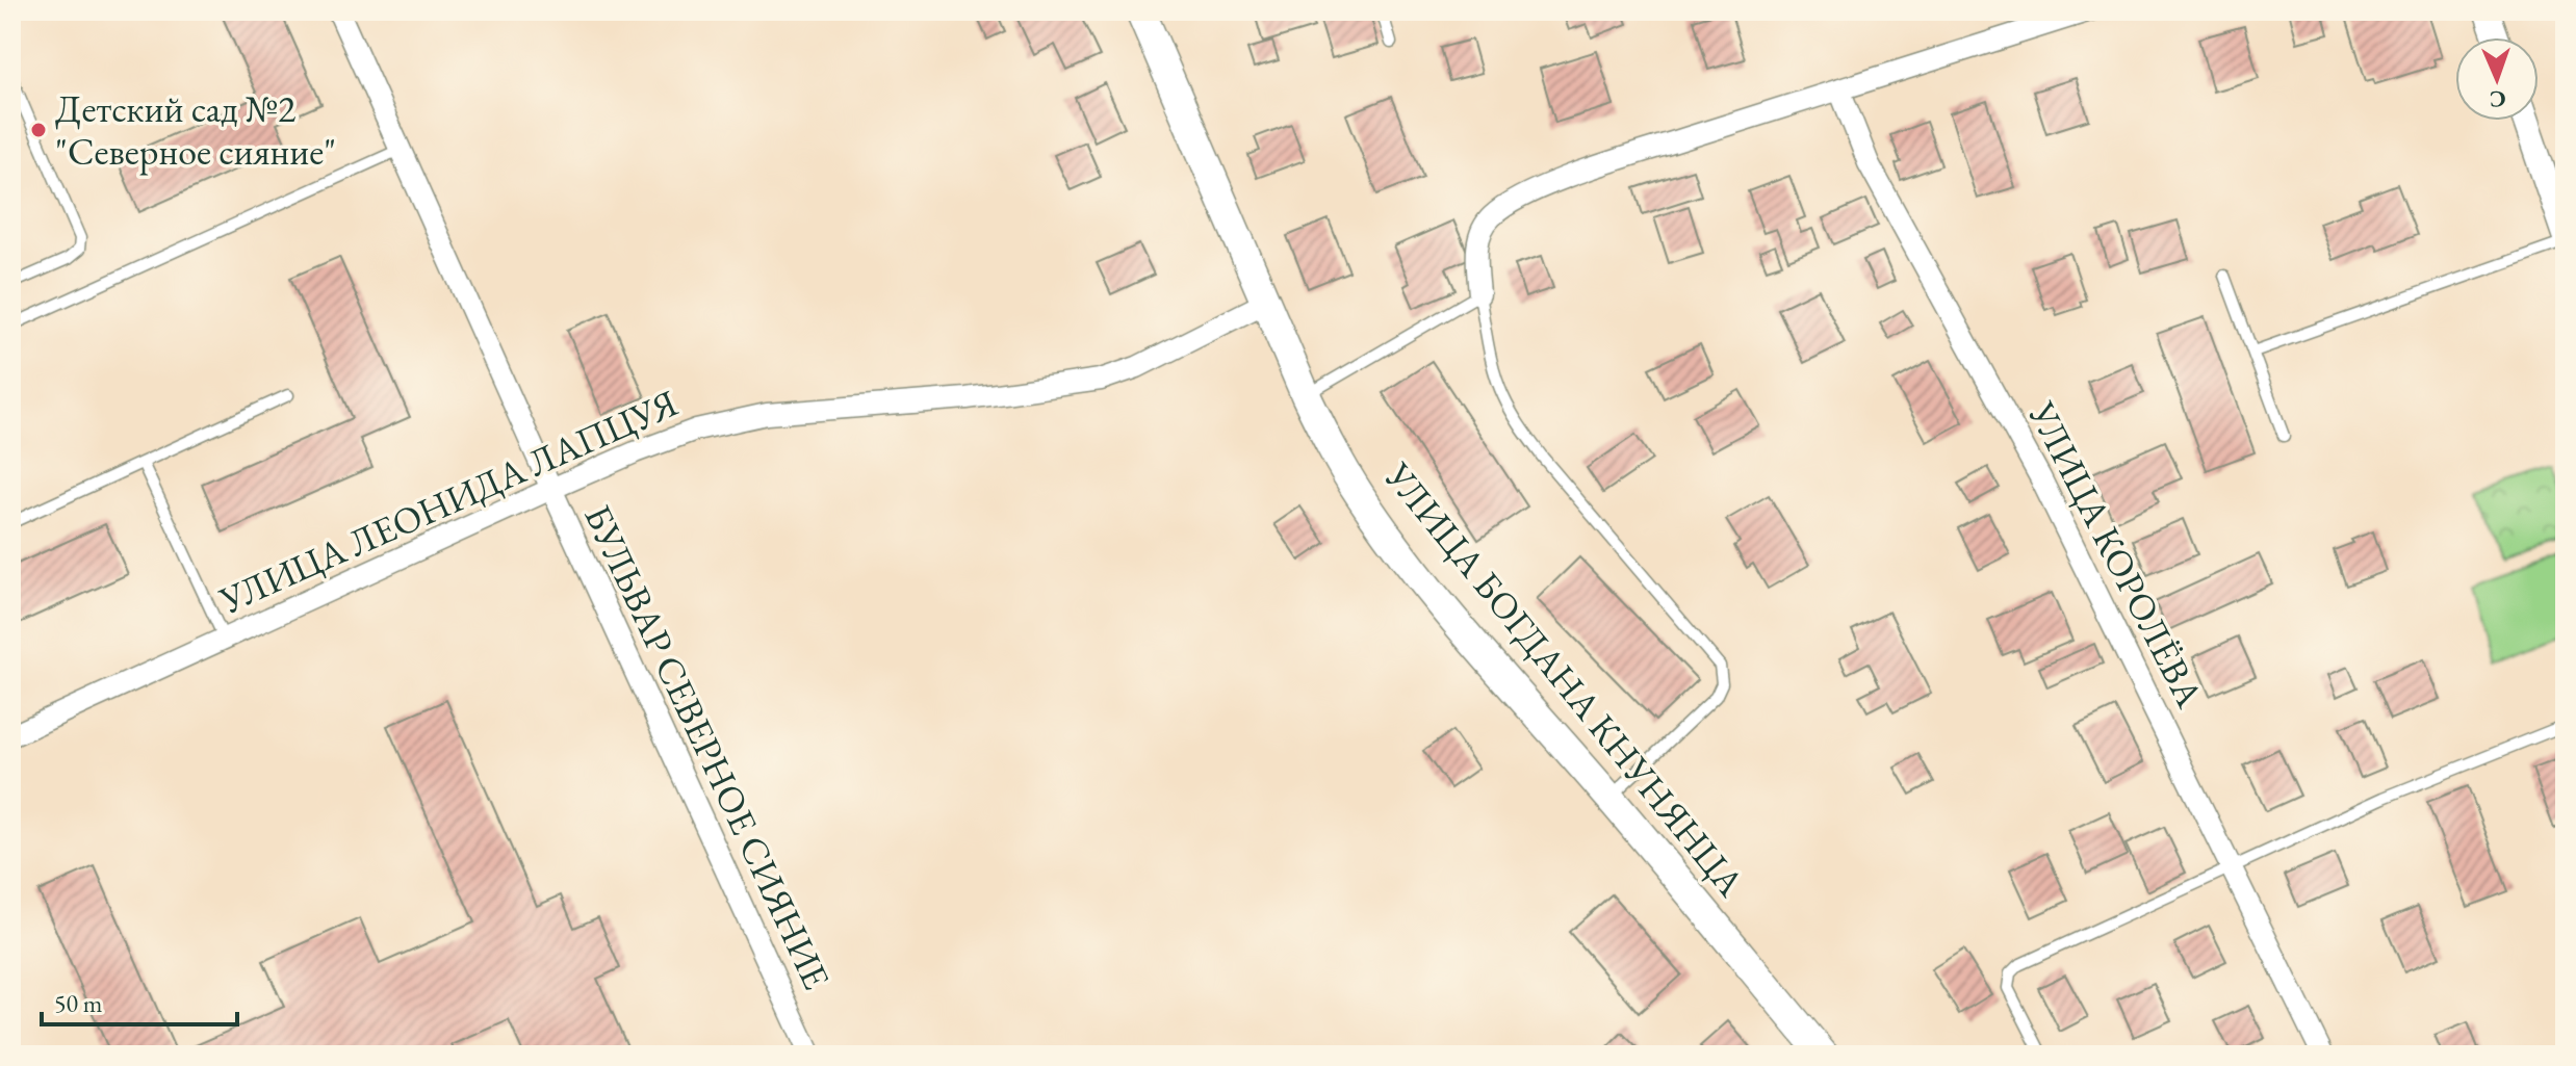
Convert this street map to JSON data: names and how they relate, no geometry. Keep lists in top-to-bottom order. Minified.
{"streets":{"main road":["УЛИЦА БОГДАНА КНУНЯНЦА"],"street":["УЛИЦА ЛЕОНИДА ЛАПЦУЯ","УЛИЦА КОРОЛЁВА","БУЛЬВАР СЕВЕРНОЕ СИЯНИЕ"]},"crossings":[["УЛИЦА ЛЕОНИДА ЛАПЦУЯ","УЛИЦА БОГДАНА КНУНЯНЦА"],["УЛИЦА ЛЕОНИДА ЛАПЦУЯ","БУЛЬВАР СЕВЕРНОЕ СИЯНИЕ"]],"places":["Детский сад №2 \"Северное сияние\""],"scale_bar":"50 m","north":"bottom"}
